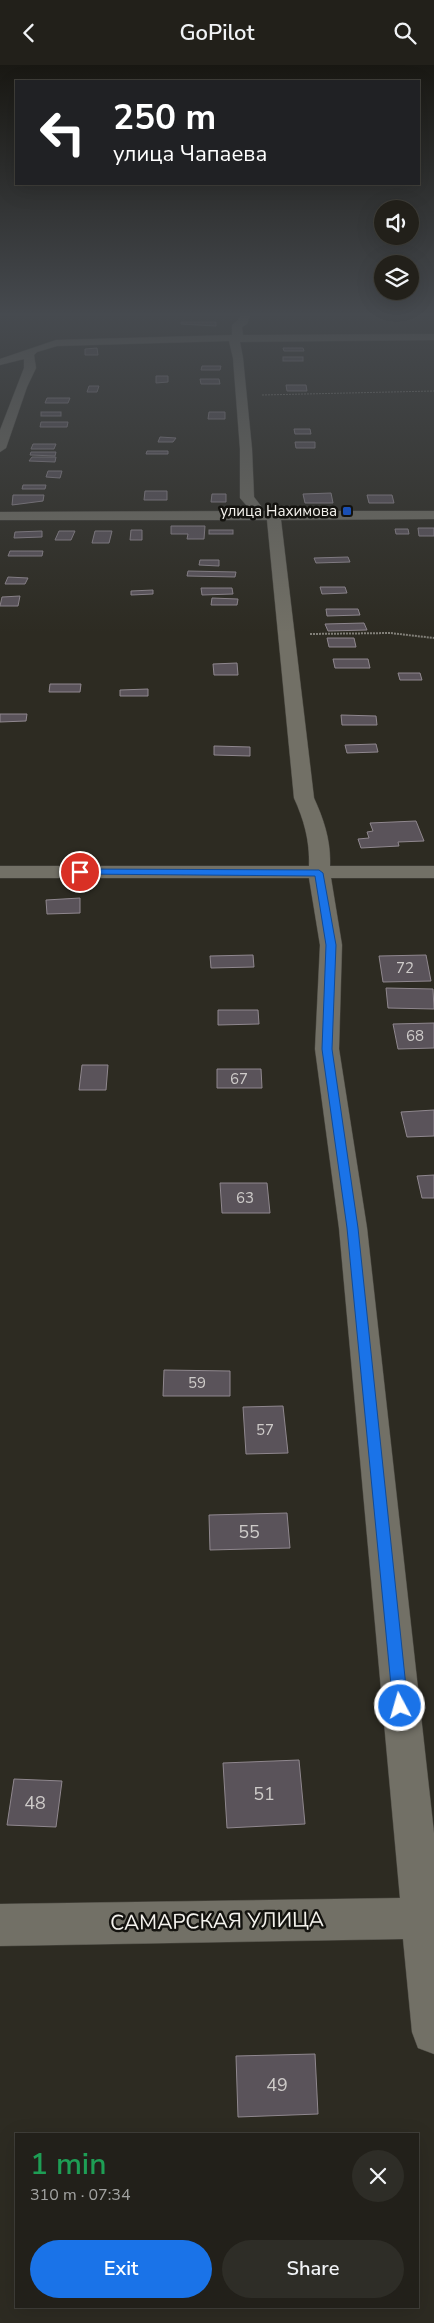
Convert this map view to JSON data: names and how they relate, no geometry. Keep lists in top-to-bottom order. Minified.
{"streets":{"street":["САМАРСКАЯ УЛИЦА"]},"places":{"transit":["улица Нахимова"]},"house_numbers":["72","68","67","63","59","57","55","51","48","49"],"page":{"header":"GoPilot","turn":["250 m","улица Чапаева"],"heading":["1 min","310 m · 07:34"],"buttons":["Exit","Share"]}}
